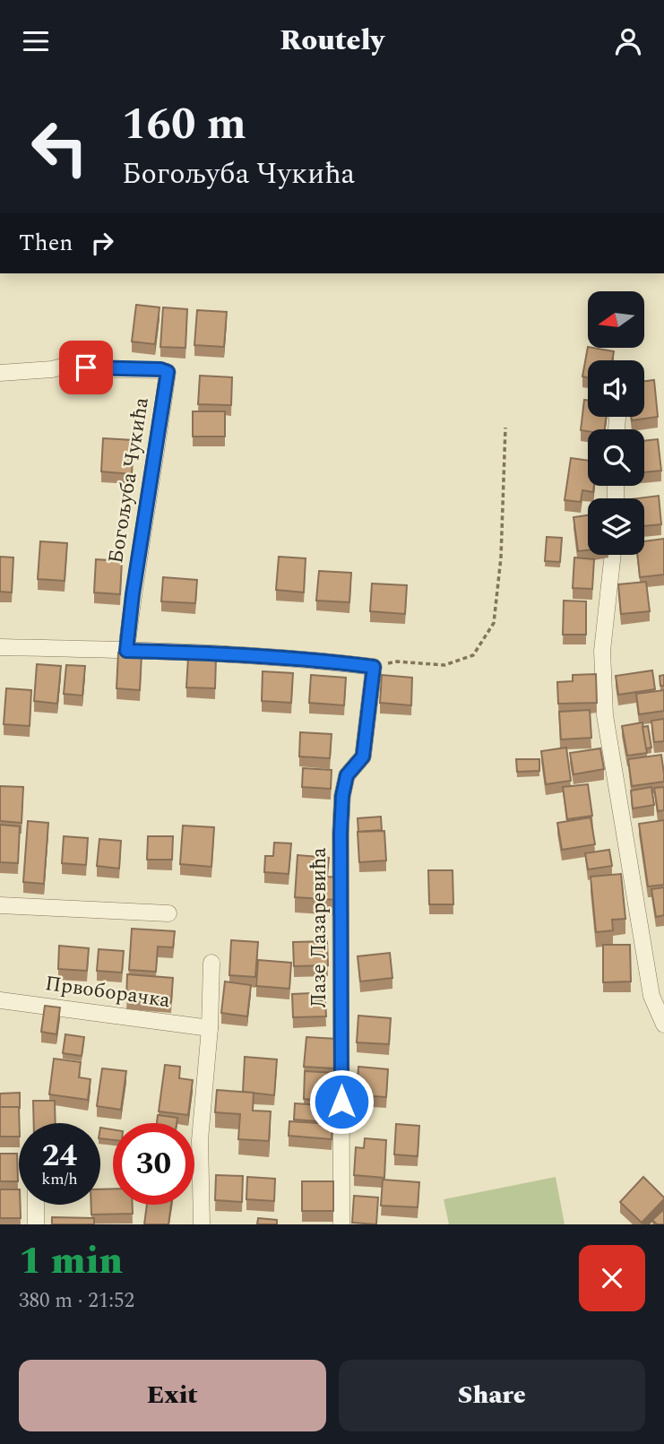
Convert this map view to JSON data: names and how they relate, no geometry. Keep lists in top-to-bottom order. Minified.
{"streets":{"street":["Богољуба Чукића","Лазе Лазаревића","Првоборачка"]},"north":"left","page":{"header":"Routely","turn":["160 m","Богољуба Чукића"],"then":"Then","speed":"24 km/h","limit":"30","heading":["1 min","380 m · 21:52"],"buttons":["Exit","Share"]}}
